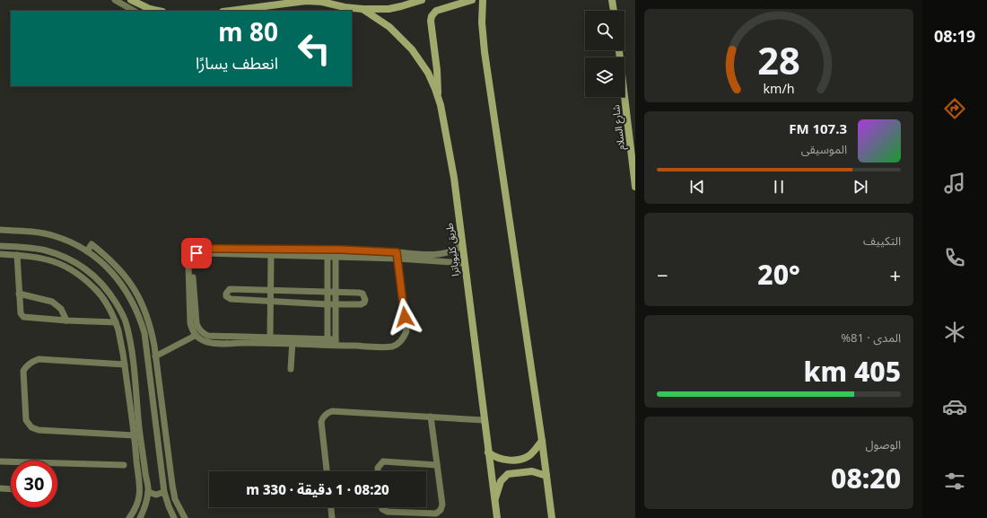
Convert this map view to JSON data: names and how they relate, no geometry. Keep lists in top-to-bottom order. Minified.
{"streets":{"main road":["شارع السلام","طريق كليوباترا"]},"page":{"tabs":"08:19","turn":["80 m","انعطف يسارًا"],"song":["107.3 FM","الموسيقى"],"tile":["التكييف",["المدى · 81%","405 km"],["الوصول","08:20"]],"heat":["−","20°","+"],"limit":"30","trip":"08:20 · 1 دقيقة · 330 m","gauge":["28","km/h"]}}
